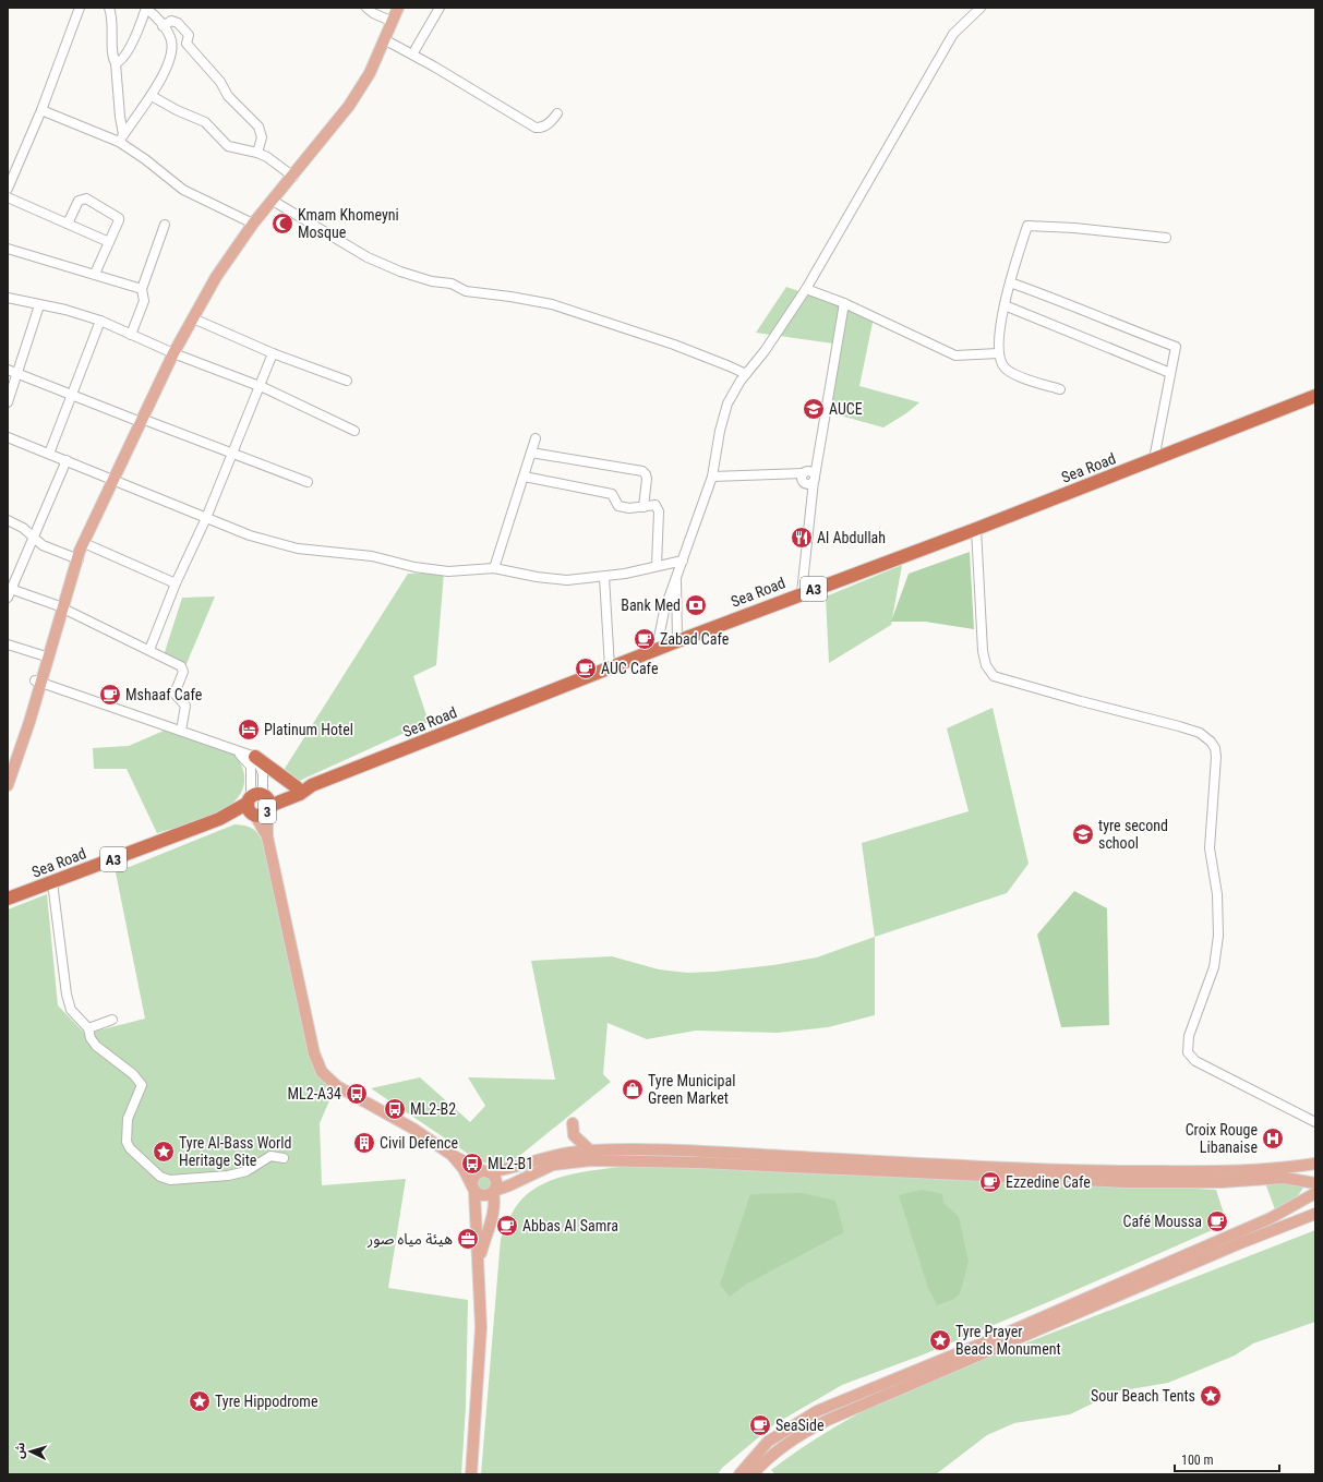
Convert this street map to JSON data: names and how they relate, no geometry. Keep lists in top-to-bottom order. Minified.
{"streets":{"highway":["Sea Road","A3"]},"places":{"mosque":["Kmam Khomeyni Mosque"],"school or university":["AUCE","tyre second school"],"restaurant":["Al Abdullah"],"bank":["Bank Med"],"cafe":["Zabad Cafe","AUC Cafe","Mshaaf Cafe","Ezzedine Cafe","Café Moussa","Abbas Al Samra","SeaSide"],"hotel":["Platinum Hotel"],"shop":["Tyre Municipal Green Market"],"bus stop":["ML2-A34","ML2-B2","ML2-B1"],"hospital":["Croix Rouge Libanaise"],"building":["Civil Defence"],"place":["Tyre Al-Bass World Heritage Site","Tyre Prayer Beads Monument","Sour Beach Tents","Tyre Hippodrome"],"office":["هيئة مياه صور"]},"scale_bar":"100 m","north":"left"}
